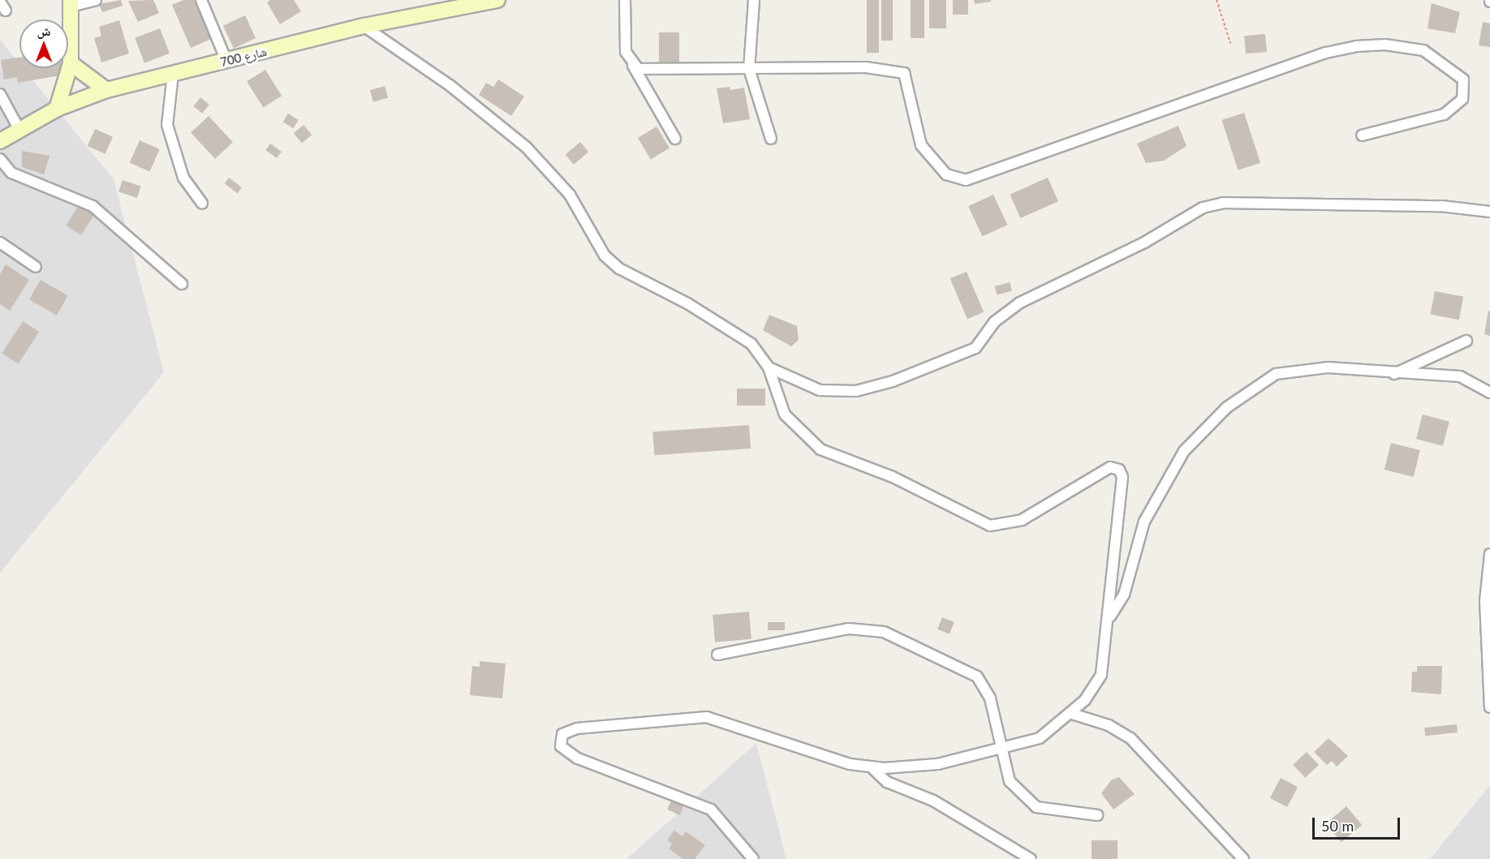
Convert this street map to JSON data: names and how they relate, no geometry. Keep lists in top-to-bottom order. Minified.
{"streets":{"main road":["شارع 700"]},"scale_bar":"50 m","north":"top"}
